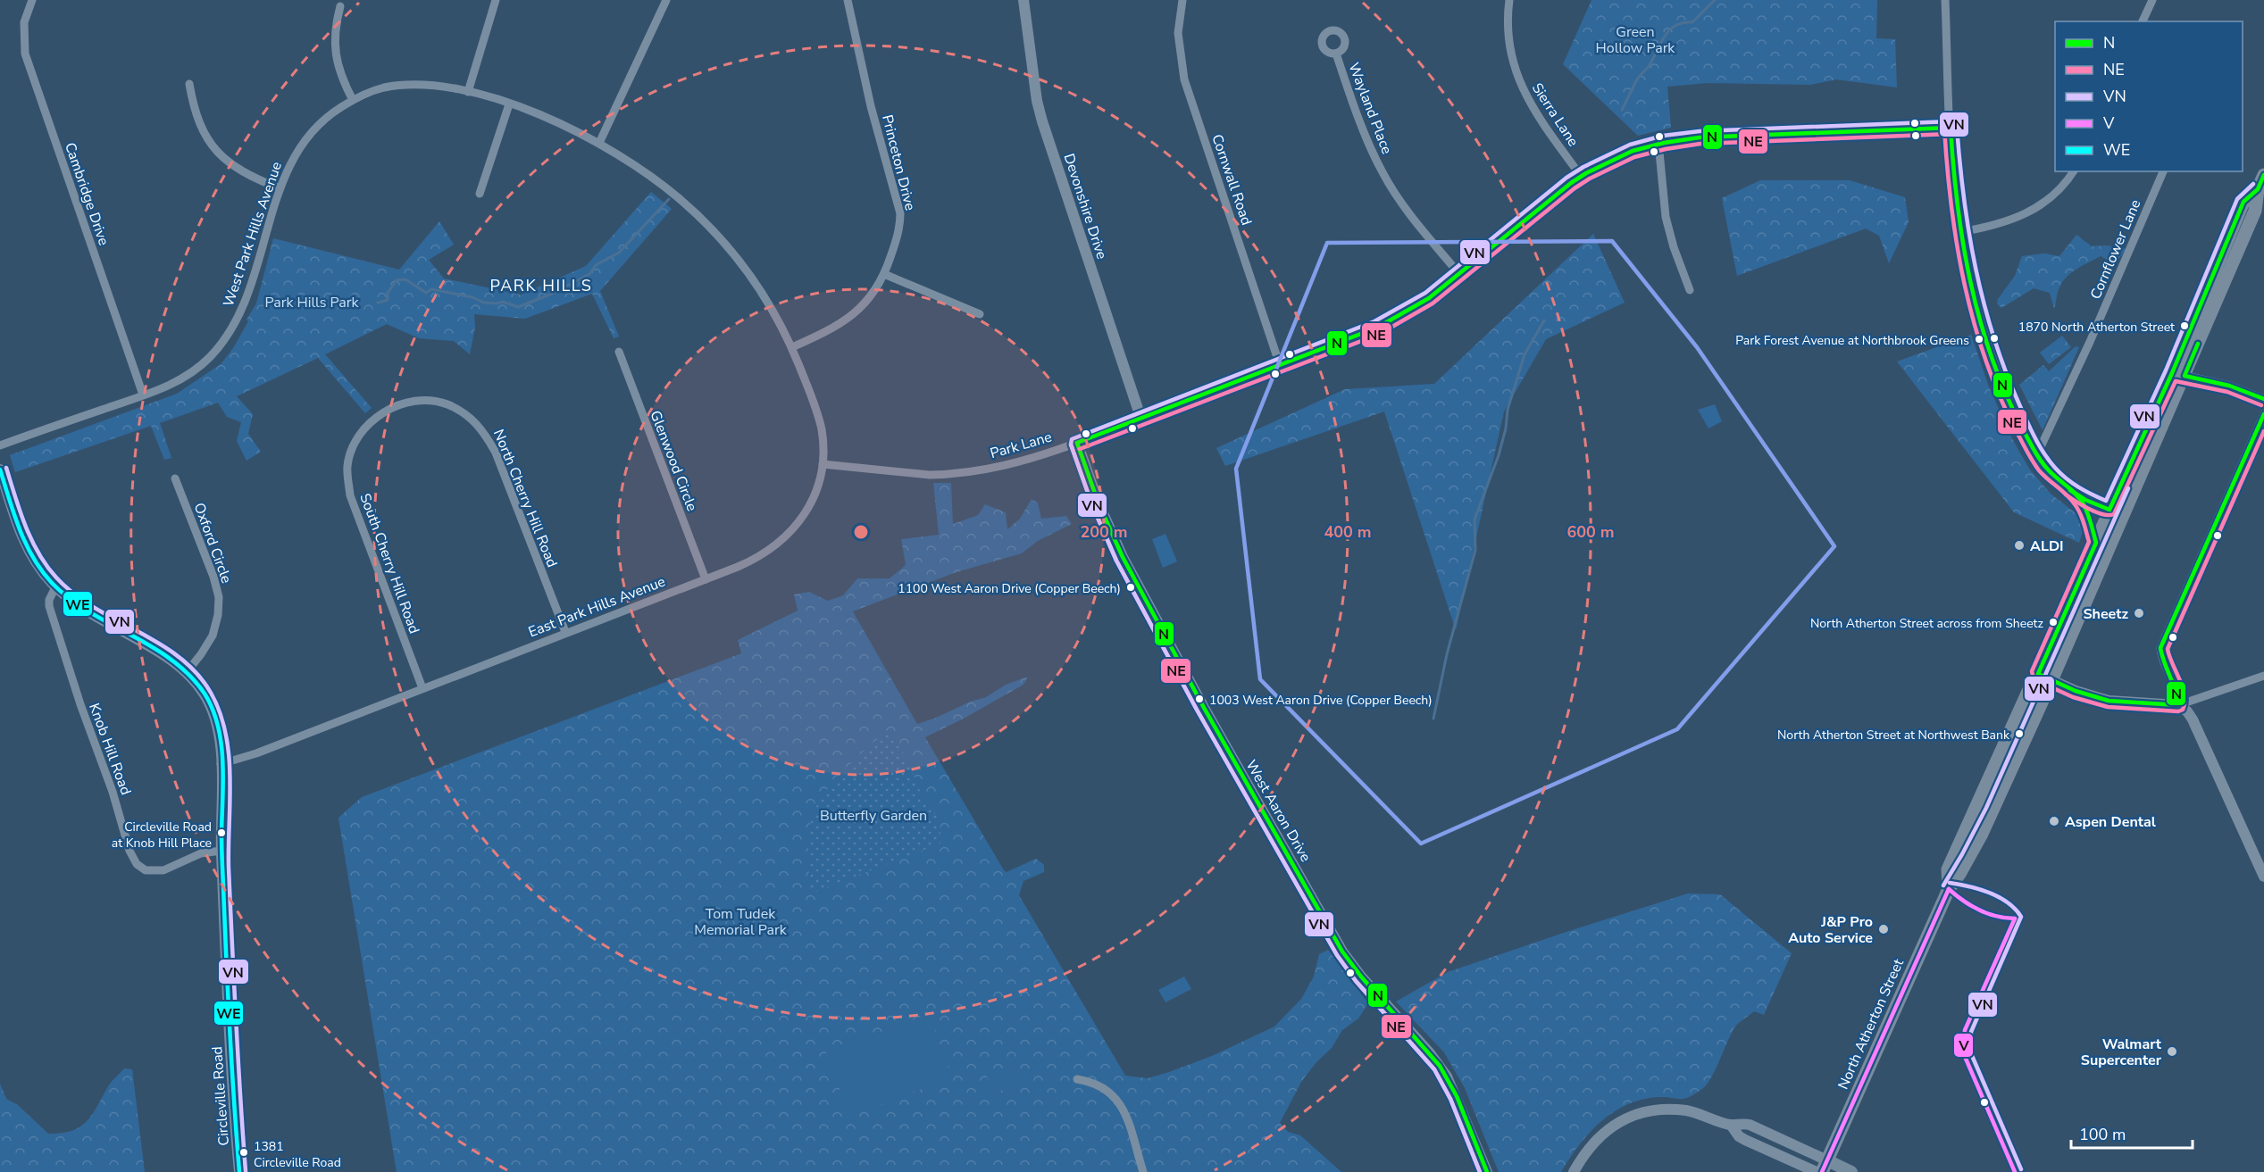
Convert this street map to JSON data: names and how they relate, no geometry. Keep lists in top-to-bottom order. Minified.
{"streets":{"main road":["North Atherton Street"],"street":["Wayland Place","Sierra Lane","Princeton Drive","Cornwall Road","Cambridge Drive","Devonshire Drive","West Park Hills Avenue","Cornflower Lane","Park Lane","Glenwood Circle","North Cherry Hill Road","Oxford Circle","South Cherry Hill Road","East Park Hills Avenue","Knob Hill Road","West Aaron Drive","Circleville Road"]},"crossings":[["Wayland Place","Park Lane"],["Sierra Lane","Park Lane"],["Princeton Drive","West Park Hills Avenue"],["Princeton Drive","East Park Hills Avenue"],["Cornwall Road","Park Lane"],["Cambridge Drive","West Park Hills Avenue"],["Devonshire Drive","Park Lane"],["West Park Hills Avenue","East Park Hills Avenue"],["Park Lane","East Park Hills Avenue"],["Park Lane","West Aaron Drive"],["Glenwood Circle","East Park Hills Avenue"],["North Cherry Hill Road","South Cherry Hill Road"],["North Cherry Hill Road","East Park Hills Avenue"],["Oxford Circle","Circleville Road"],["South Cherry Hill Road","East Park Hills Avenue"],["East Park Hills Avenue","Circleville Road"],["Knob Hill Road","Circleville Road"]],"districts":["PARK HILLS"],"parks":["Green Hollow Park","Park Hills Park","Butterfly Garden","Tom Tudek Memorial Park"],"places":["1870 North Atherton Street","Park Forest Avenue at Northbrook Greens","ALDI","1100 West Aaron Drive (Copper Beech)","Sheetz","North Atherton Street across from Sheetz","1003 West Aaron Drive (Copper Beech)","North Atherton Street at Northwest Bank","Aspen Dental","Circleville Road at Knob Hill Place","J&P Pro Auto Service","Walmart Supercenter","1381 Circleville Road"],"lines":["transit line VN","transit line N","transit line NE","transit line WE","transit line V"],"legend":["N","NE","VN","V","WE"],"scale_bar":"100 m","rings":["200 m","400 m","600 m"]}
